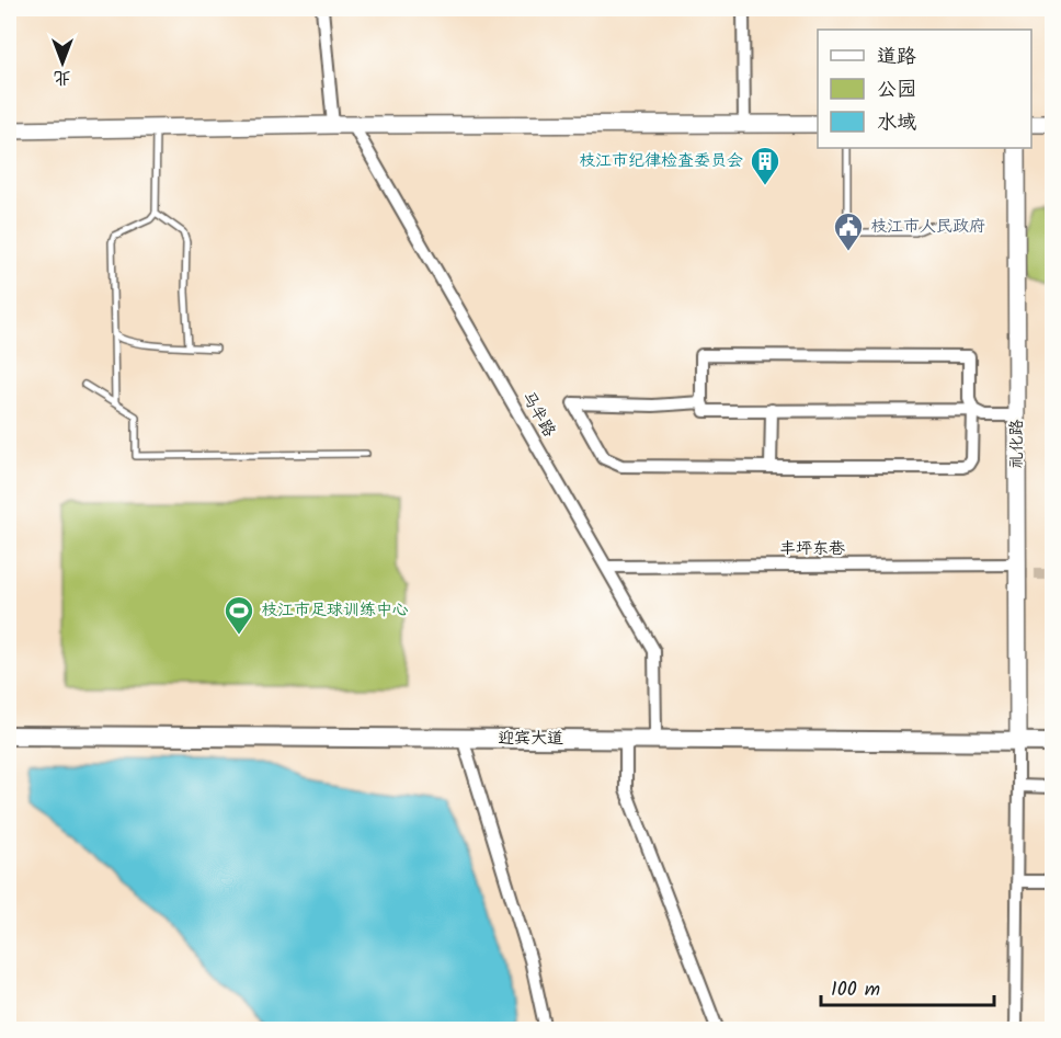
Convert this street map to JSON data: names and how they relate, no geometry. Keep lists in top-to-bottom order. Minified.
{"streets":{"main road":["迎宾大道"],"street":["马半路","礼化路","丰坪东巷"]},"crossings":[["马半路","丰坪东巷"],["马半路","迎宾大道"],["礼化路","丰坪东巷"],["礼化路","迎宾大道"]],"places":{"building":["枝江市纪律检查委员会"],"public building":["枝江市人民政府"],"sports":["枝江市足球训练中心"]},"legend":["道路","公园","水域"],"scale_bar":"100 m","north":"bottom"}
